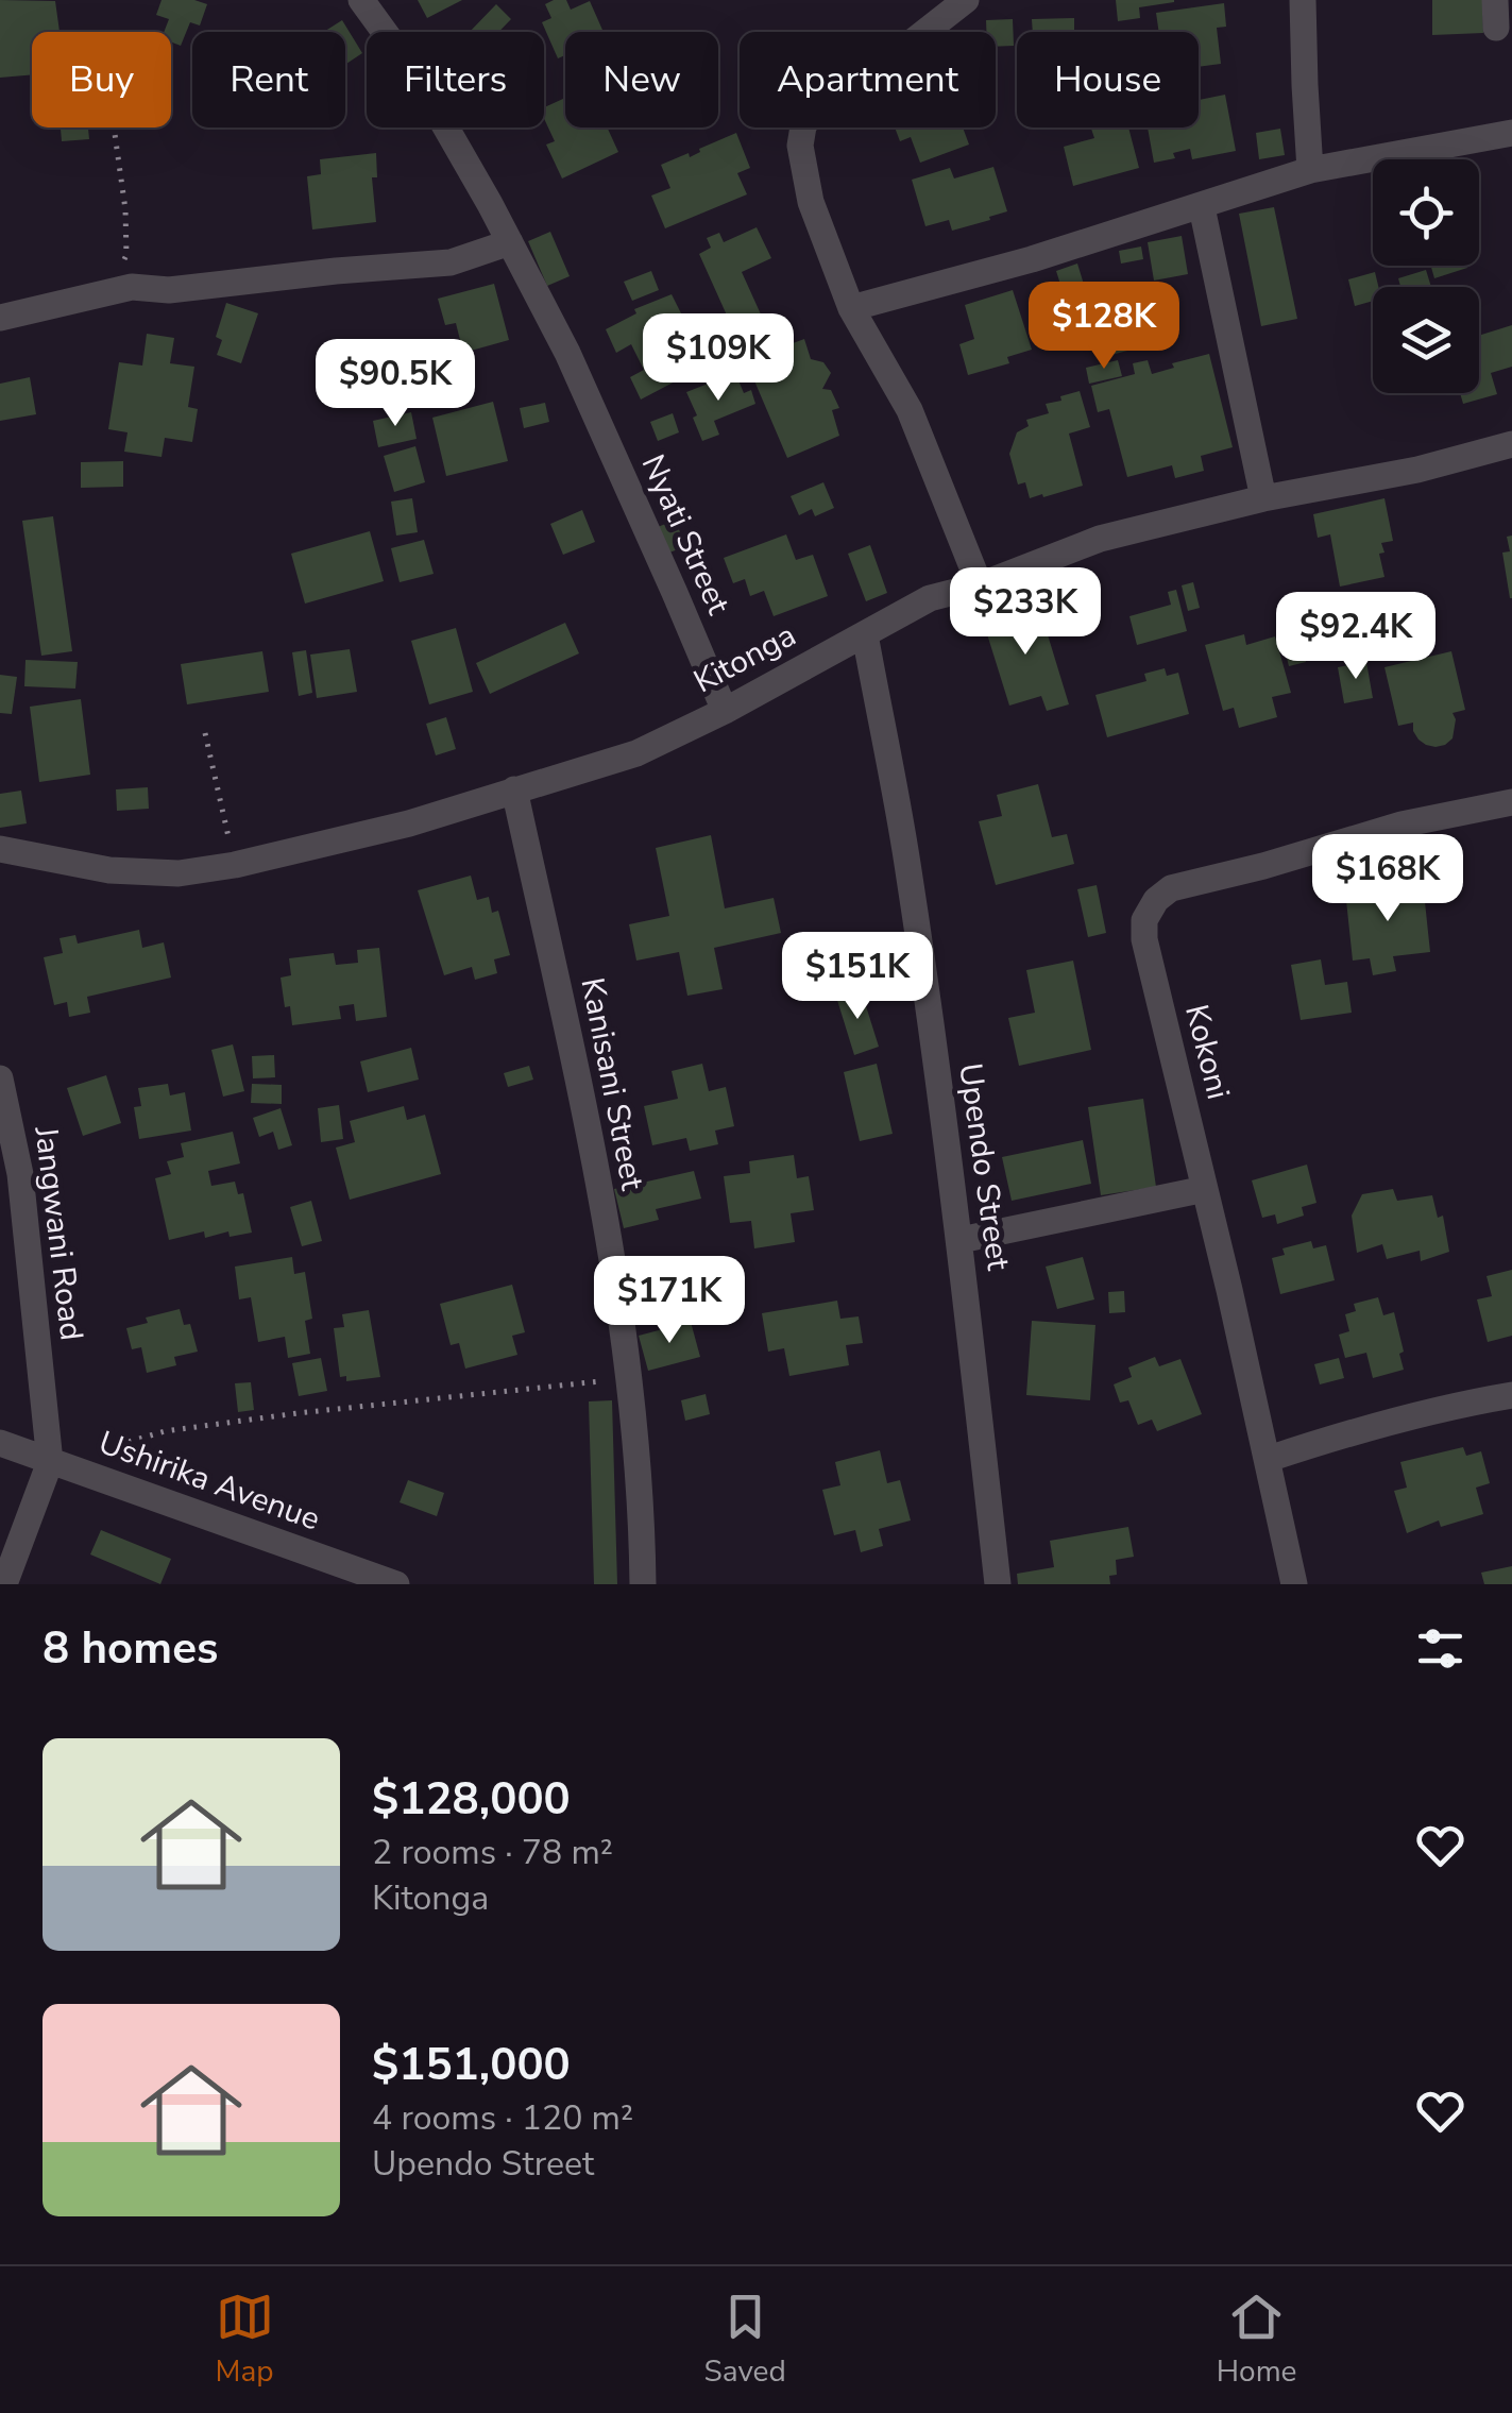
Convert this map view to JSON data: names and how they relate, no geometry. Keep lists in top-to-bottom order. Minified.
{"streets":{"street":["Nyati Street","Kitonga","Kokoni","Kanisani Street","Upendo Street","Jangwani Road","Ushirika Avenue"]},"crossings":[["Nyati Street","Kitonga"],["Kitonga","Kanisani Street"],["Kitonga","Upendo Street"],["Jangwani Road","Ushirika Avenue"]],"page":{"chip":["Buy","Rent","Filters","New","Apartment","House"],"price":["$128K","$109K","$90.5K","$233K","$92.4K","$168K","$151K","$171K"],"heading":"8 homes","list":[{"name":"$128,000","note":"2 rooms · 78 m² · Kitonga"},{"name":"$151,000","note":"4 rooms · 120 m² · Upendo Street"}],"tabs":["Map","Saved","Home"]}}
